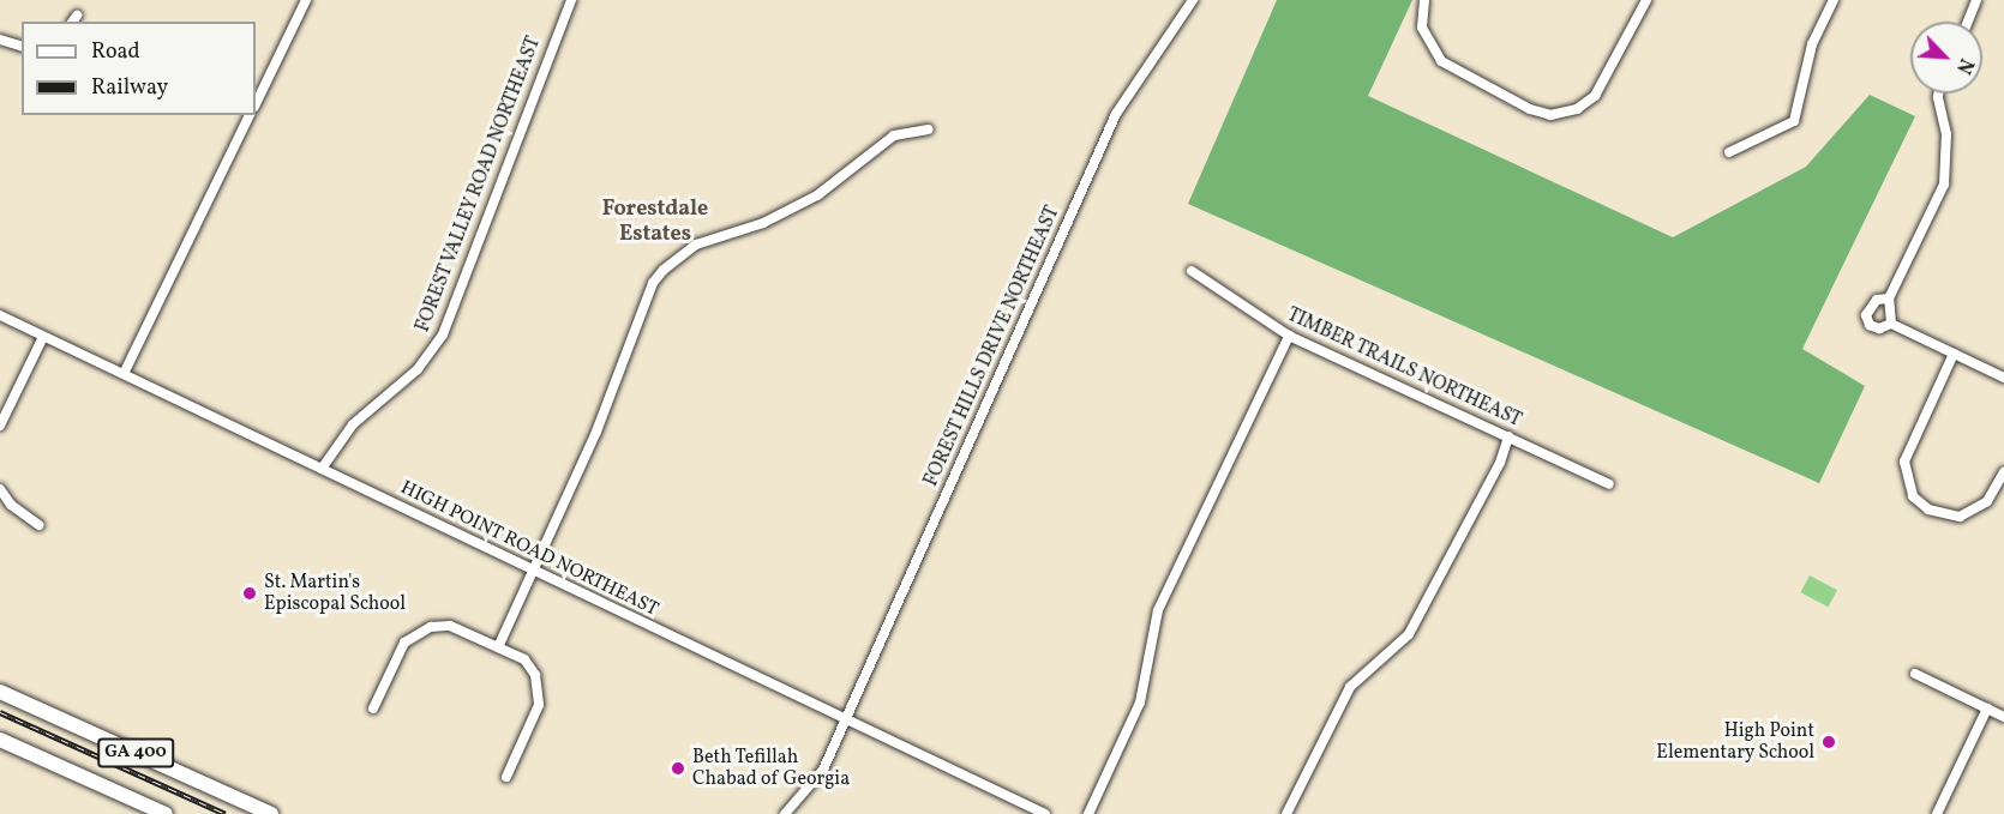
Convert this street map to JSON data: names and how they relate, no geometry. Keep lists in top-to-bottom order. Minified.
{"streets":{"highway":["GA 400"],"street":["FOREST VALLEY ROAD NORTHEAST","FOREST HILLS DRIVE NORTHEAST","TIMBER TRAILS NORTHEAST","HIGH POINT ROAD NORTHEAST"]},"crossings":[["FOREST VALLEY ROAD NORTHEAST","HIGH POINT ROAD NORTHEAST"],["FOREST HILLS DRIVE NORTHEAST","HIGH POINT ROAD NORTHEAST"]],"districts":["Forestdale Estates"],"places":["St. Martin's Episcopal School","High Point Elementary School","Beth Tefillah Chabad of Georgia"],"legend":["Road","Railway"],"north":"bottom right"}
